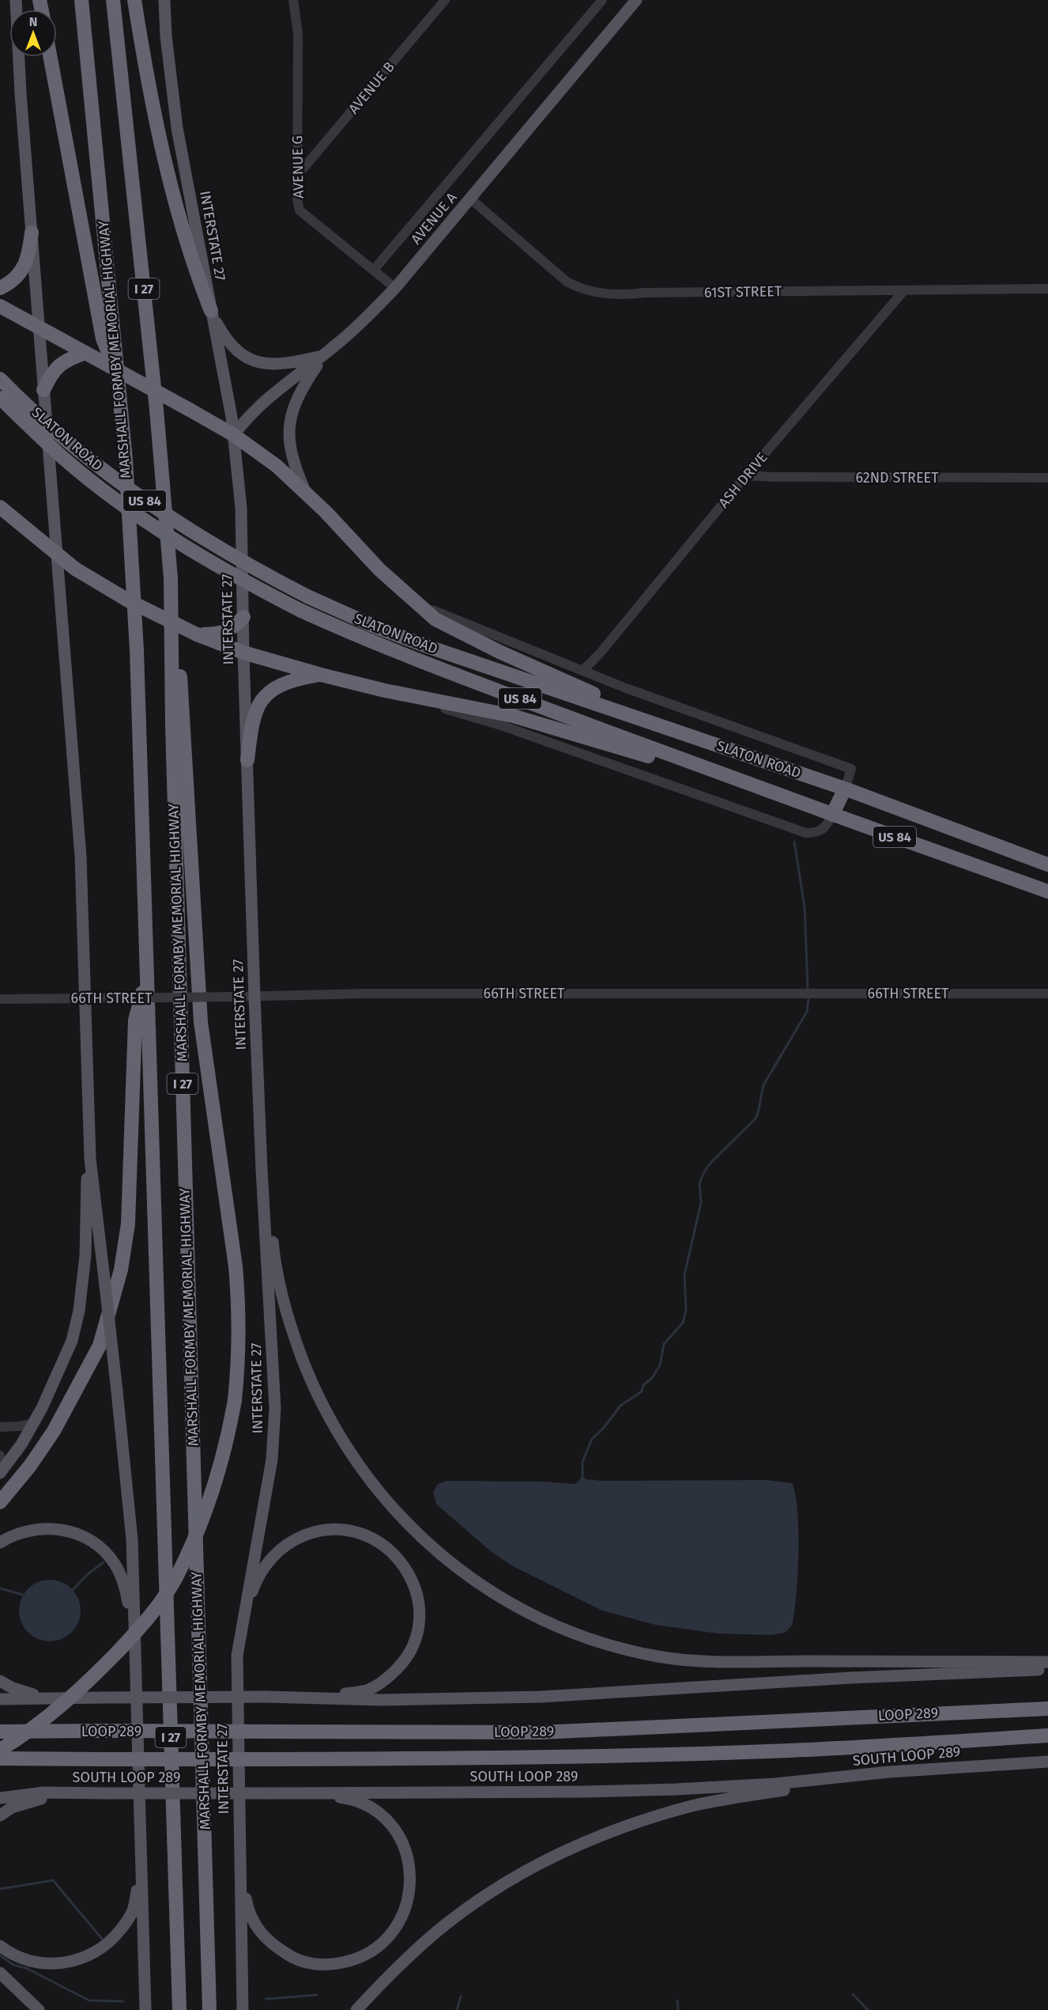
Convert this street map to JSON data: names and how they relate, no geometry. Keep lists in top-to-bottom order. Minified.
{"streets":{"highway":["I 27","MARSHALL FORMBY MEMORIAL HIGHWAY","SLATON ROAD","US 84","LOOP 289"],"main road":["AVENUE A","INTERSTATE 27","SOUTH LOOP 289"],"street":["AVENUE B","AVENUE G","61ST STREET","62ND STREET","ASH DRIVE","66TH STREET"]},"crossings":[["AVENUE B","AVENUE G"],["AVENUE G","AVENUE A"],["AVENUE A","INTERSTATE 27"],["AVENUE A","61ST STREET"],["INTERSTATE 27","66TH STREET"],["61ST STREET","ASH DRIVE"],["SLATON ROAD","ASH DRIVE"],["62ND STREET","ASH DRIVE"]],"north":"top"}
